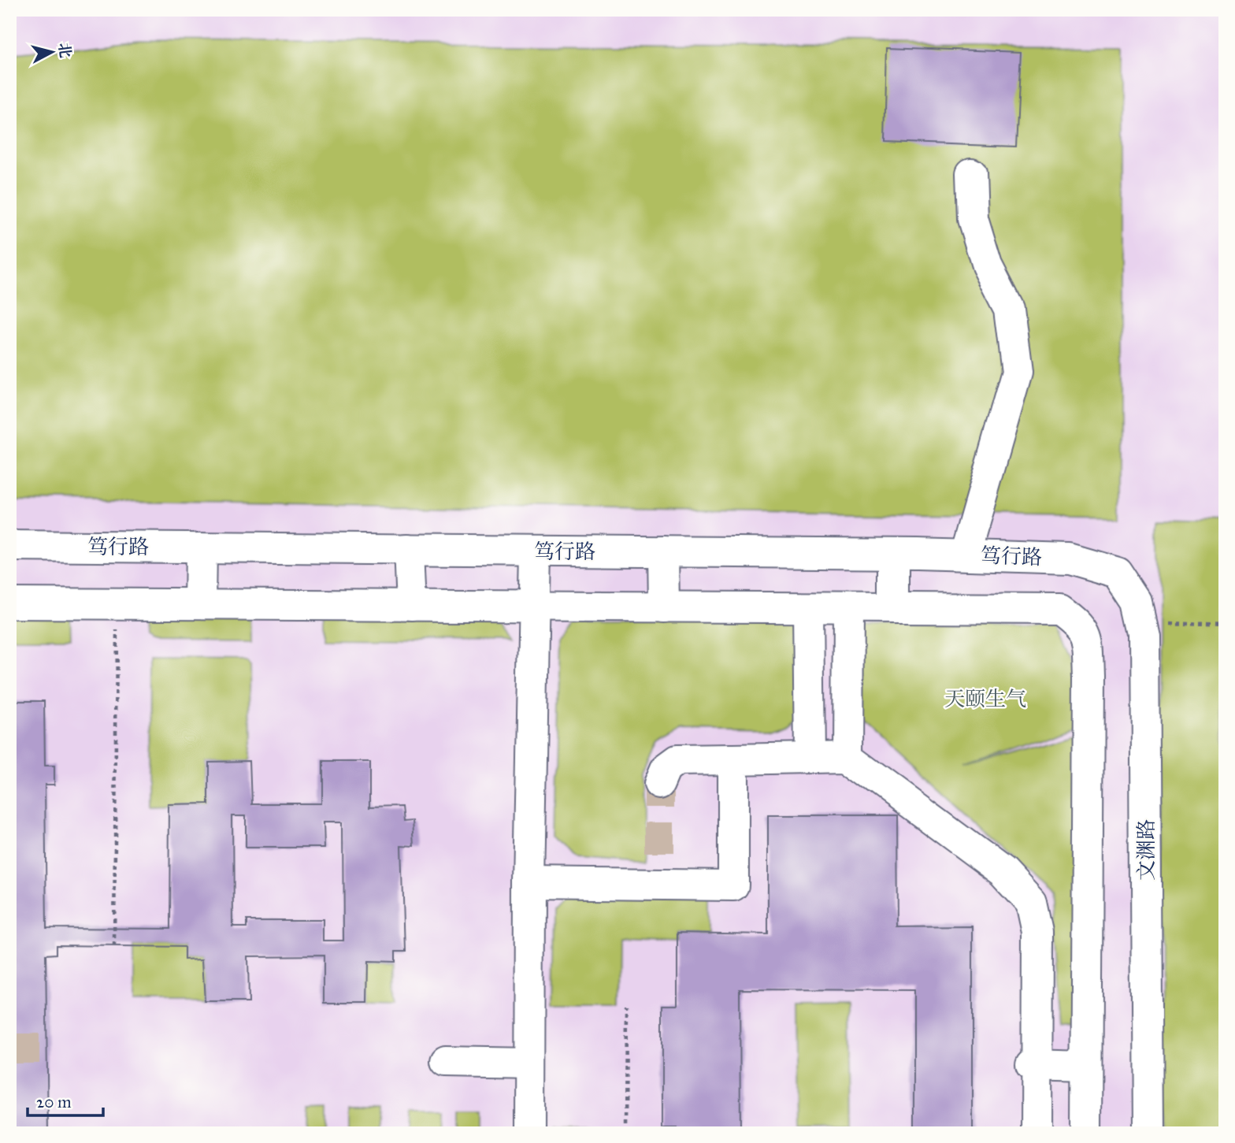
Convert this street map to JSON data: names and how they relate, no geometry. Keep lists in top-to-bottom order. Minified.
{"streets":{"street":["笃行路","文渊路"]},"crossings":[["笃行路","文渊路"]],"parks":["天颐生气"],"scale_bar":"20 m","north":"right"}
